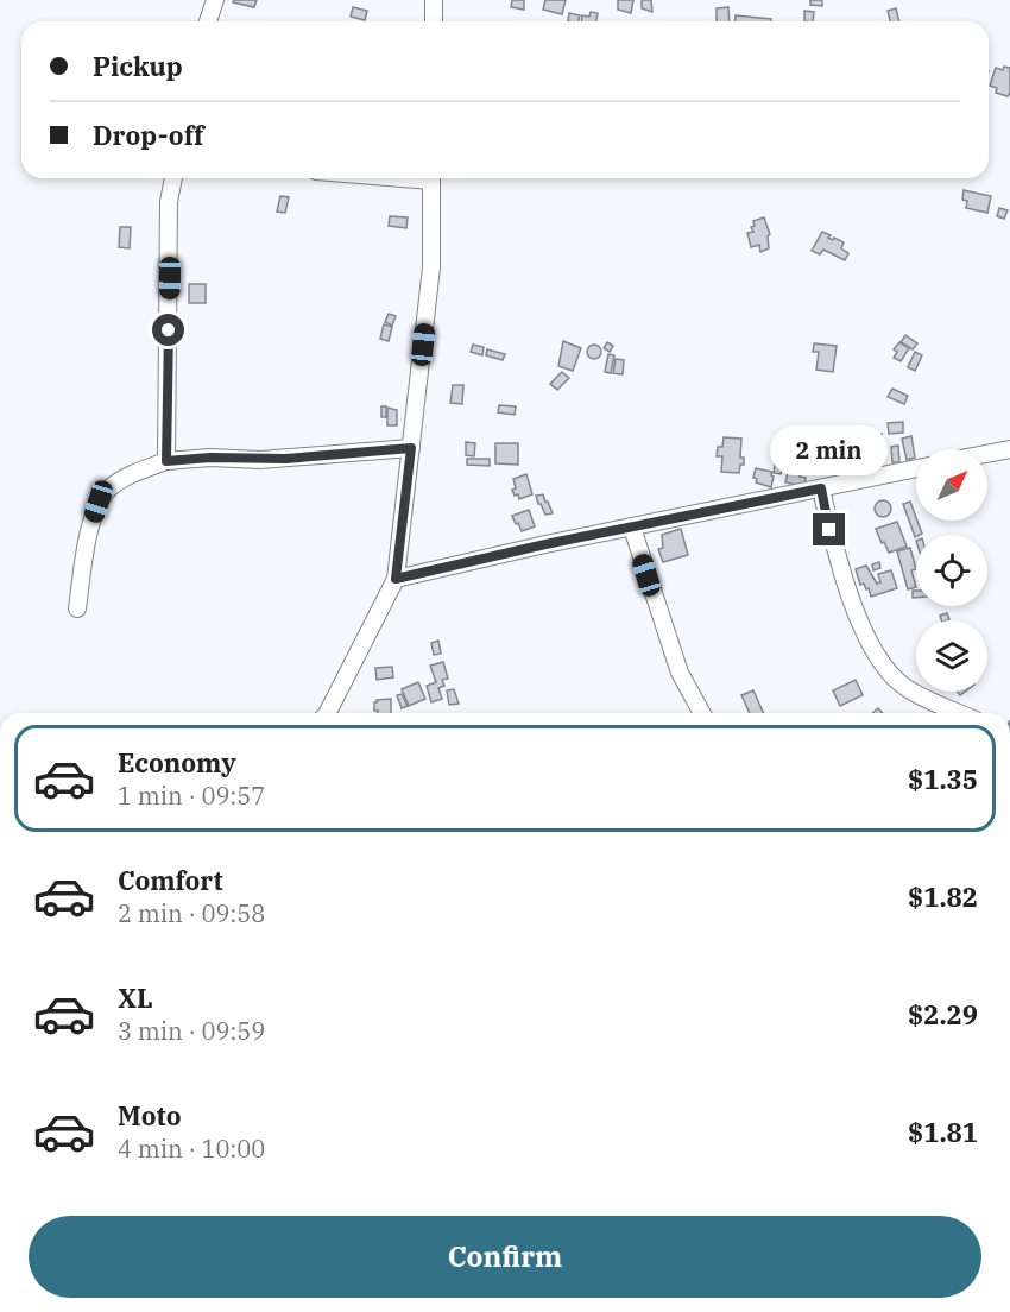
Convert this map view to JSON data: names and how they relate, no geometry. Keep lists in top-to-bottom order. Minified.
{"north":"top right","page":{"banner":["Pickup","Drop-off"],"bubble":"2 min","list":[{"name":"Economy","note":"1 min · 09:57","value":"$1.35"},{"name":"Comfort","note":"2 min · 09:58","value":"$1.82"},{"name":"XL","note":"3 min · 09:59","value":"$2.29"},{"name":"Moto","note":"4 min · 10:00","value":"$1.81"}],"buttons":"Confirm"}}
